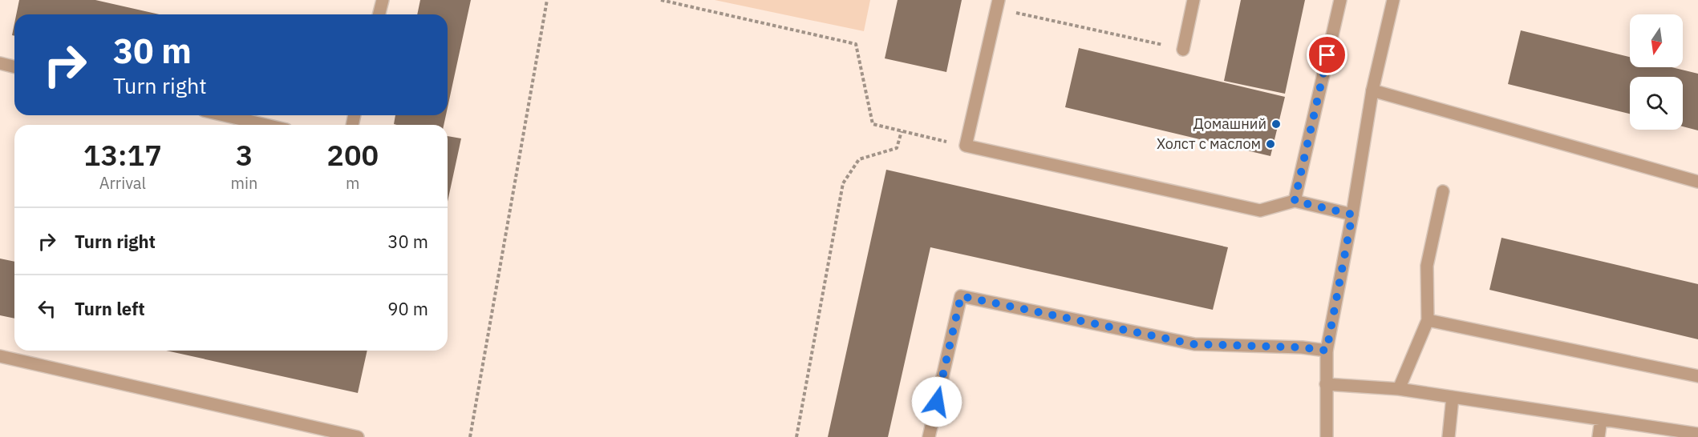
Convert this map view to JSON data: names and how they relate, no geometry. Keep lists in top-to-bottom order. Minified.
{"places":["Домашний","Холст с маслом"],"north":"bottom","page":{"turn":["30 m","Turn right"],"eta":["13:17","Arrival","3","min","200","m"],"list":[{"name":"Turn right","value":"30 m"},{"name":"Turn left","value":"90 m"}]}}
